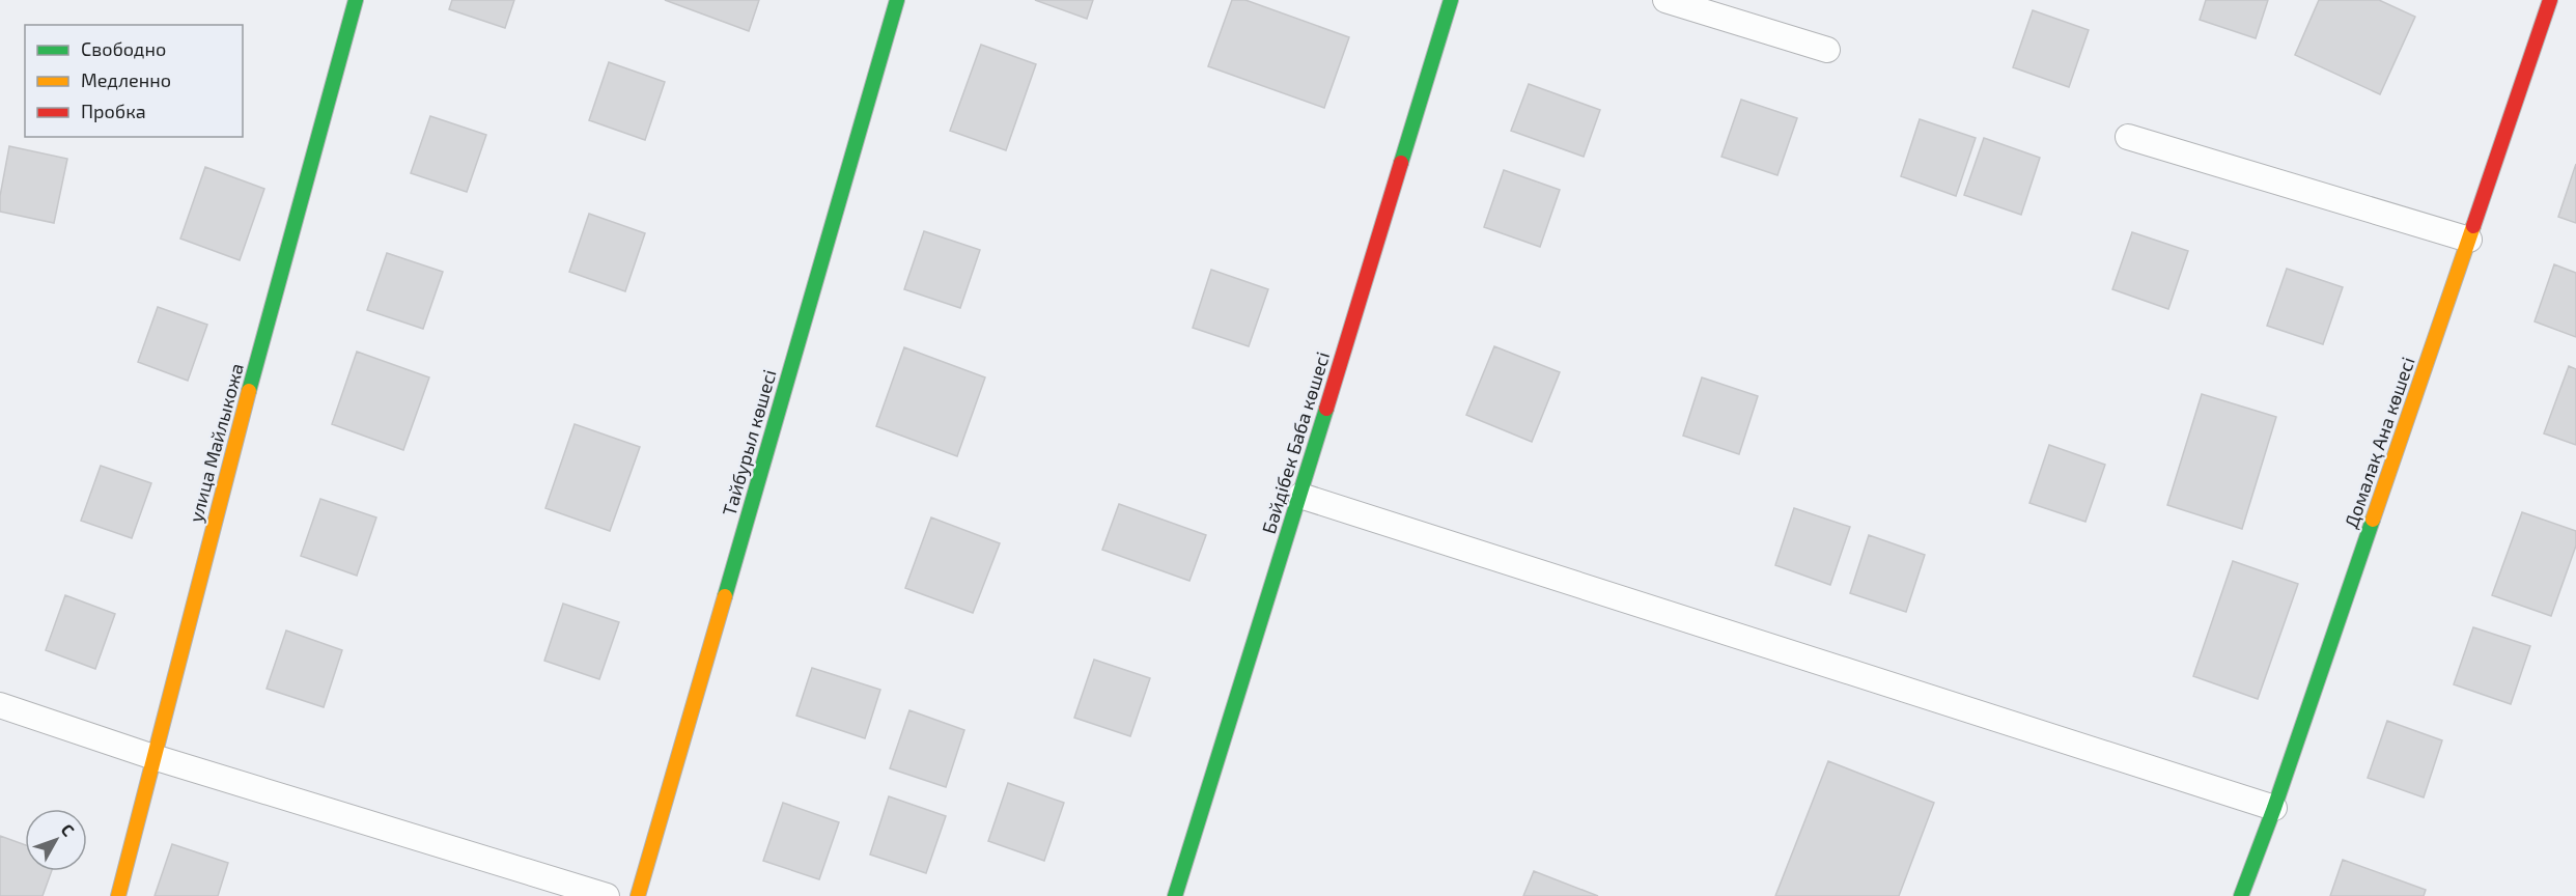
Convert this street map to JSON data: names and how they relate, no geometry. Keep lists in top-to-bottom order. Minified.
{"streets":{"street":["улица Майлыкожа","Тайбурыл көшесі","Бәйдібек Баба көшесі","Домалақ Ана көшесі"]},"legend":["Свободно","Медленно","Пробка"],"north":"top right"}
